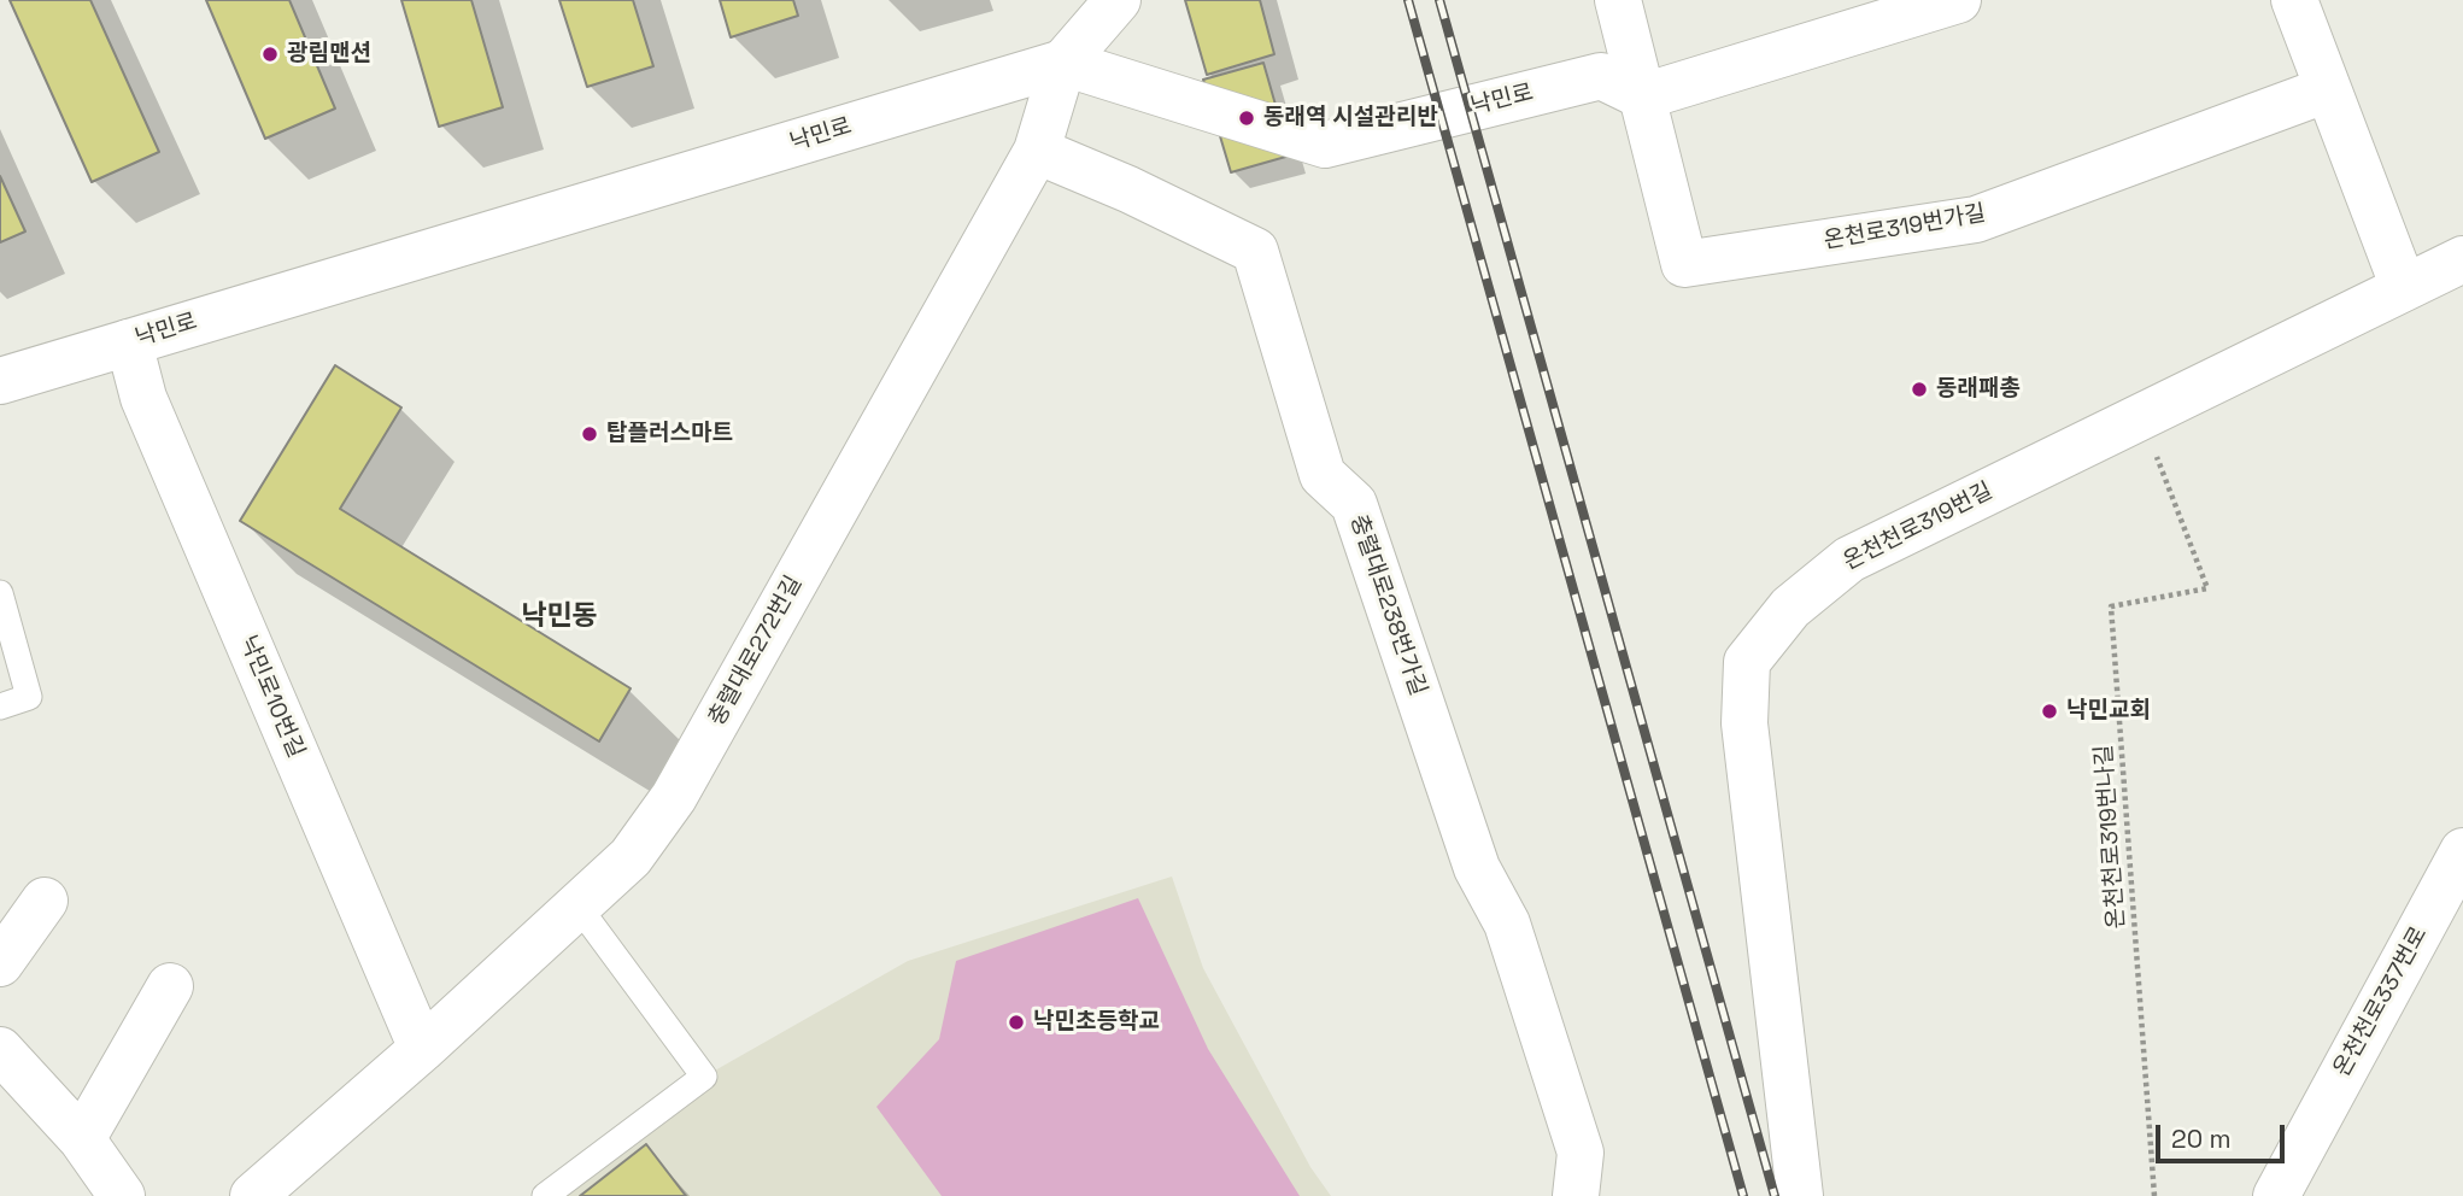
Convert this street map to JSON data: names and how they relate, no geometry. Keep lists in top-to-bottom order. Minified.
{"streets":{"street":["낙민로","온천로319번가길","온천천로319번길","충렬대로238번가길","충렬대로272번길","낙민로10번길","온천천로337번로"],"path":["온천천로319번나길"]},"crossings":[["낙민로","온천로319번가길"],["낙민로","충렬대로272번길"],["낙민로","낙민로10번길"],["온천천로319번길","온천천로319번나길"],["충렬대로238번가길","충렬대로272번길"],["충렬대로272번길","낙민로10번길"]],"districts":["낙민동"],"places":["광림맨션","동래역 시설관리반","동래패총","탑플러스마트","낙민교회","낙민초등학교"],"scale_bar":"20 m"}
